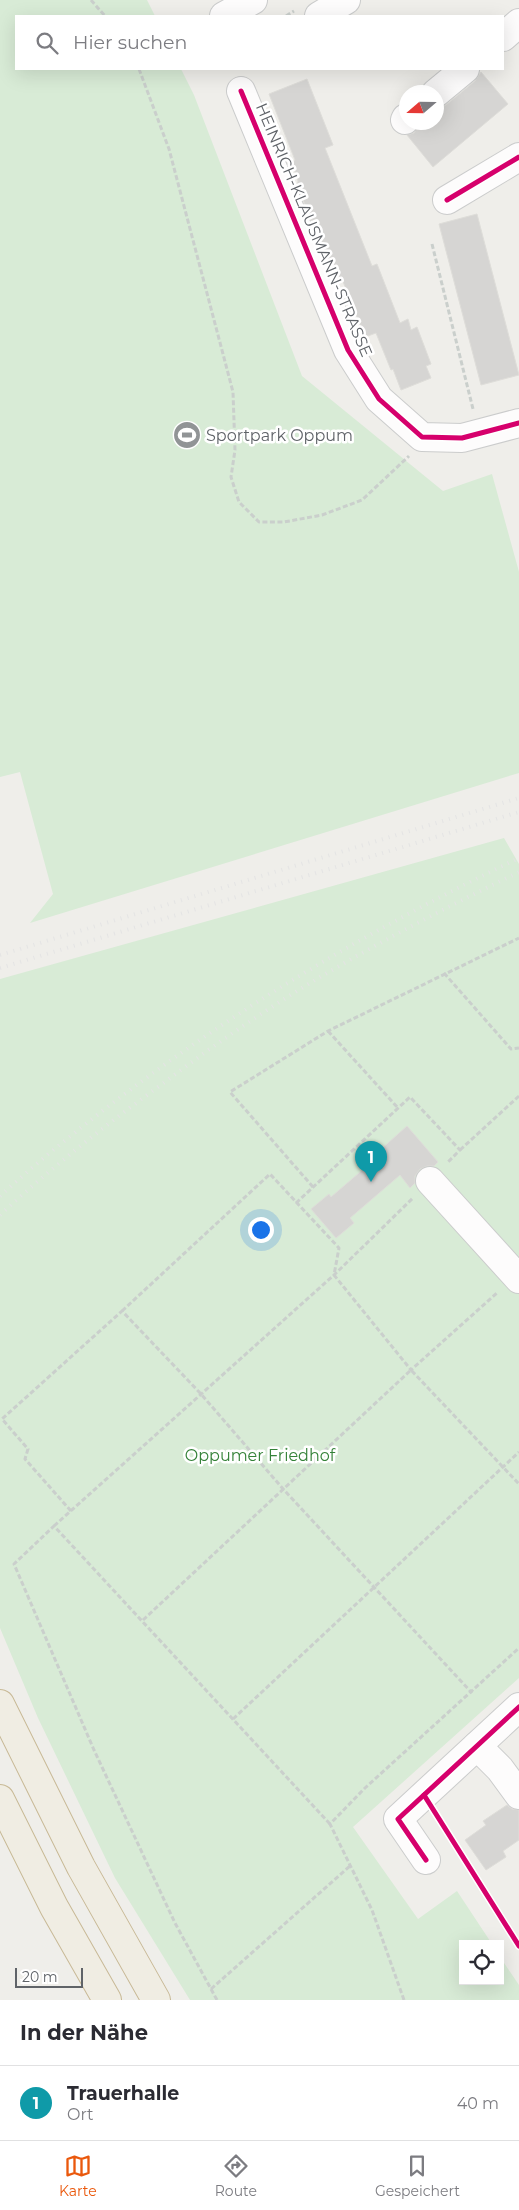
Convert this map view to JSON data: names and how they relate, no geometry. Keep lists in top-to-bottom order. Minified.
{"streets":{"street":["HEINRICH-KLAUSMANN-STRASSE"]},"parks":["Oppumer Friedhof"],"places":{"sports":["Sportpark Oppum"]},"scale_bar":"20 m","north":"left","page":{"search":"Hier suchen","pins":"1","scale":"20 m","heading":"In der Nähe","list":[{"mark":"1","name":"Trauerhalle","note":"Ort","value":"40 m"}],"nav":["Karte","Route","Gespeichert"]}}
